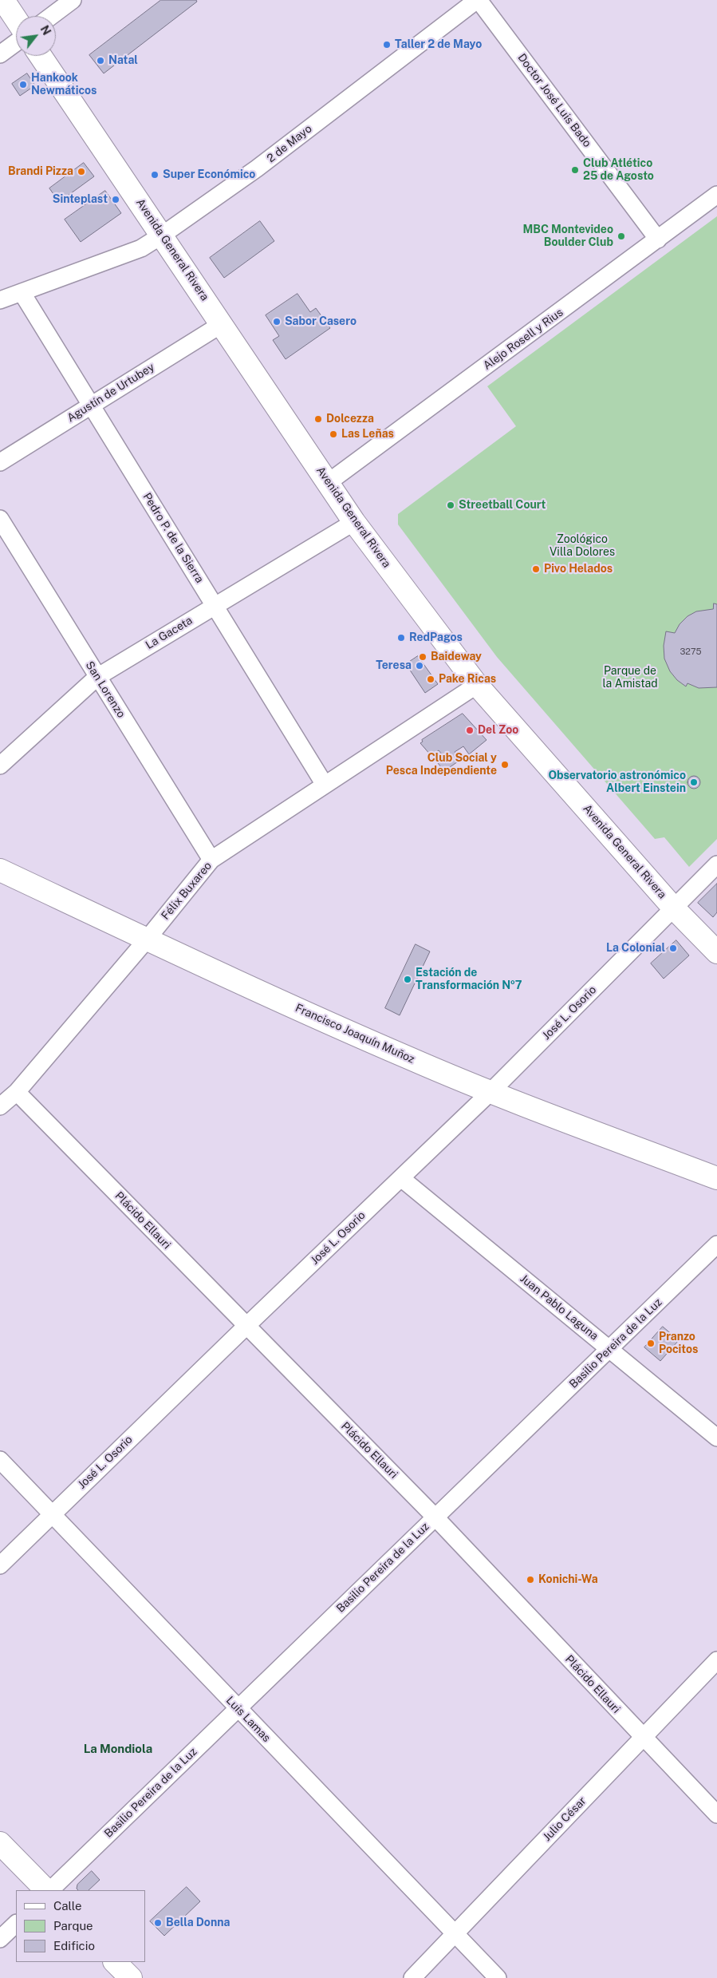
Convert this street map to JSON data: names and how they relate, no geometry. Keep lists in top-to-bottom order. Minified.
{"streets":{"main road":["Avenida General Rivera","Francisco Joaquín Muñoz"],"street":["Doctor José Luis Bado","2 de Mayo","Alejo Rosell y Rius","Agustín de Urtubey","Pedro P. de la Sierra","La Gaceta","San Lorenzo","Félix Buxareo","José L. Osorio","Plácido Ellauri","Juan Pablo Laguna","Basilio Pereira de la Luz","Luis Lamas","Julio César"]},"crossings":[["Doctor José Luis Bado","2 de Mayo"],["Doctor José Luis Bado","Alejo Rosell y Rius"],["2 de Mayo","Avenida General Rivera"],["2 de Mayo","Pedro P. de la Sierra"],["Avenida General Rivera","Alejo Rosell y Rius"],["Avenida General Rivera","Agustín de Urtubey"],["Avenida General Rivera","La Gaceta"],["Avenida General Rivera","Félix Buxareo"],["Avenida General Rivera","José L. Osorio"],["Agustín de Urtubey","Pedro P. de la Sierra"],["Pedro P. de la Sierra","La Gaceta"],["Pedro P. de la Sierra","Félix Buxareo"],["La Gaceta","San Lorenzo"],["San Lorenzo","Félix Buxareo"],["Félix Buxareo","Francisco Joaquín Muñoz"],["Félix Buxareo","Plácido Ellauri"],["José L. Osorio","Francisco Joaquín Muñoz"],["José L. Osorio","Plácido Ellauri"],["José L. Osorio","Juan Pablo Laguna"],["José L. Osorio","Luis Lamas"],["Plácido Ellauri","Basilio Pereira de la Luz"],["Plácido Ellauri","Julio César"],["Juan Pablo Laguna","Basilio Pereira de la Luz"],["Basilio Pereira de la Luz","Luis Lamas"],["Luis Lamas","Julio César"]],"districts":["La Mondiola"],"parks":["Zoológico Villa Dolores","Parque de la Amistad"],"places":["Taller 2 de Mayo","Natal","Hankook Newmáticos","Club Atlético 25 de Agosto","Brandi Pizza","Super Económico","Sinteplast","MBC Montevideo Boulder Club","Sabor Casero","Dolcezza","Las Leñas","Streetball Court","Pivo Helados","RedPagos","Baideway","Teresa","Pake Ricas","Del Zoo","Club Social y Pesca Independiente","Observatorio astronómico Albert Einstein","La Colonial","Estación de Transformación Nº7","Pranzo Pocitos","Konichi-Wa","Bella Donna"],"house_numbers":["3275"],"legend":["Calle","Parque","Edificio"],"north":"top right"}
